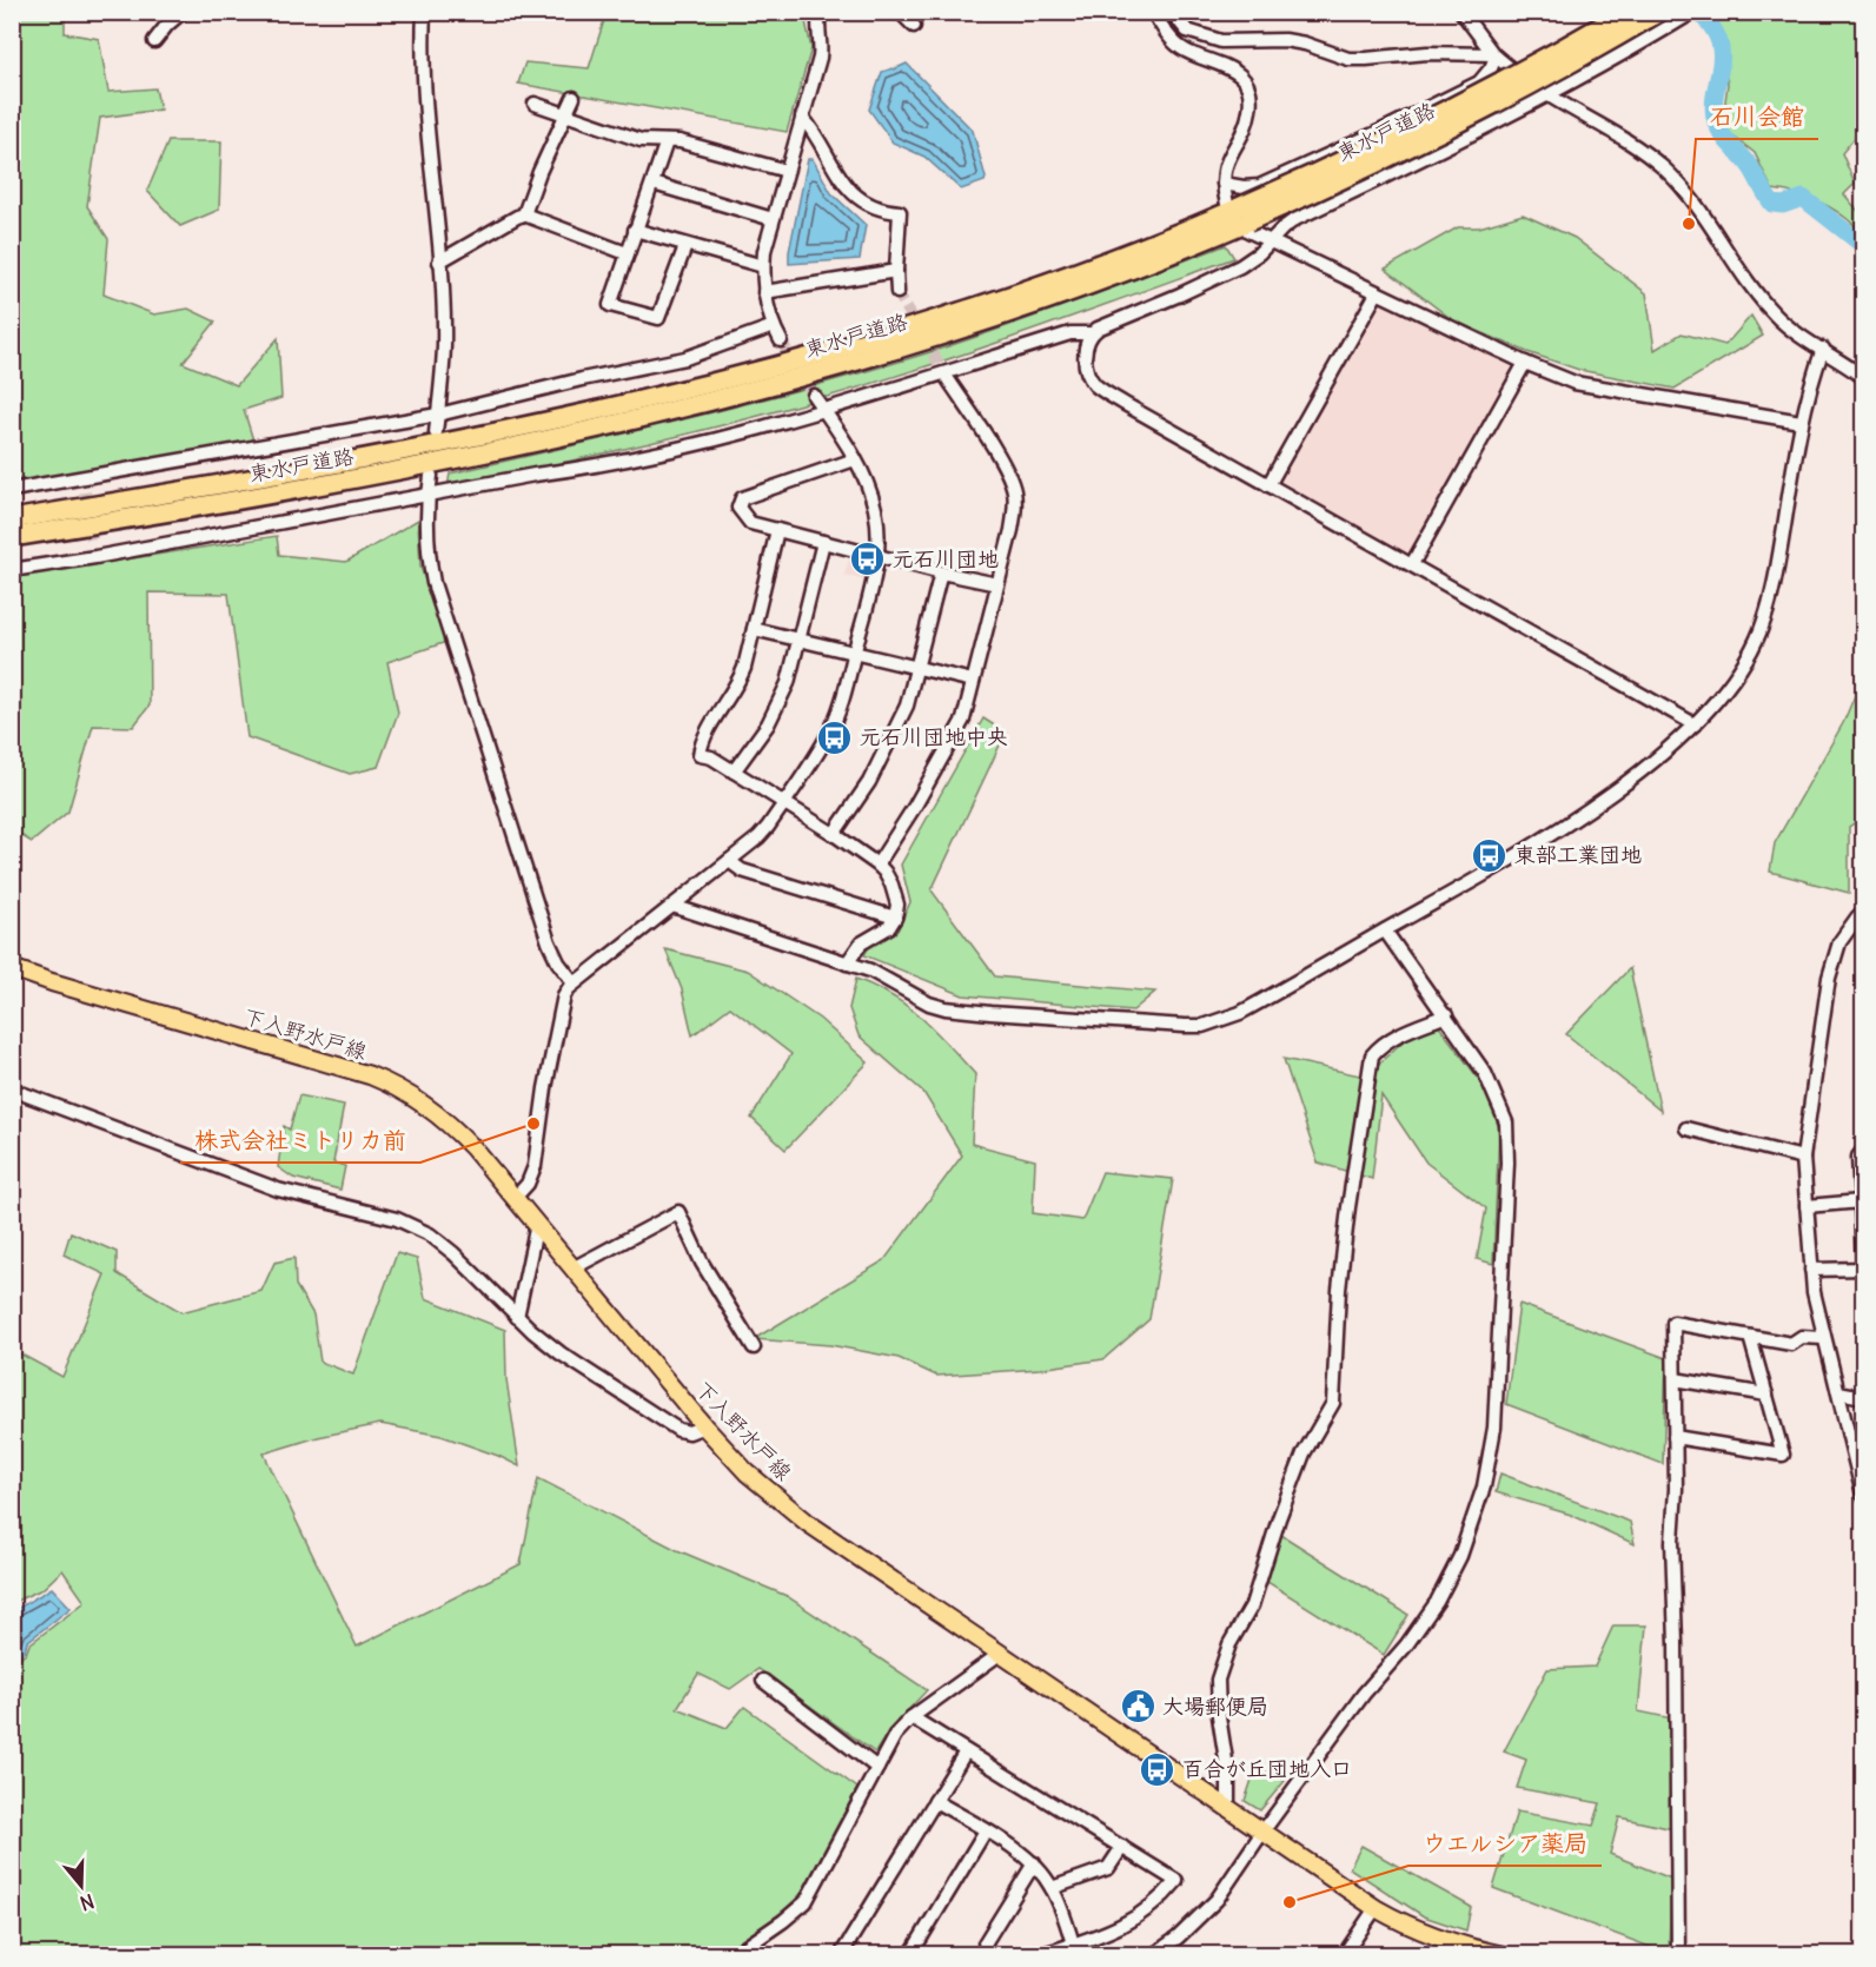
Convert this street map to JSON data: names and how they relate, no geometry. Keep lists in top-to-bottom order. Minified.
{"streets":{"highway":["東水戸道路"],"main road":["下入野水戸線"]},"places":{"other":["石川会館","株式会社ミトリカ前","ウエルシア薬局"],"bus stop":["元石川団地","元石川団地中央","東部工業団地","百合が丘団地入口"],"public building":["大場郵便局"]},"north":"bottom"}
